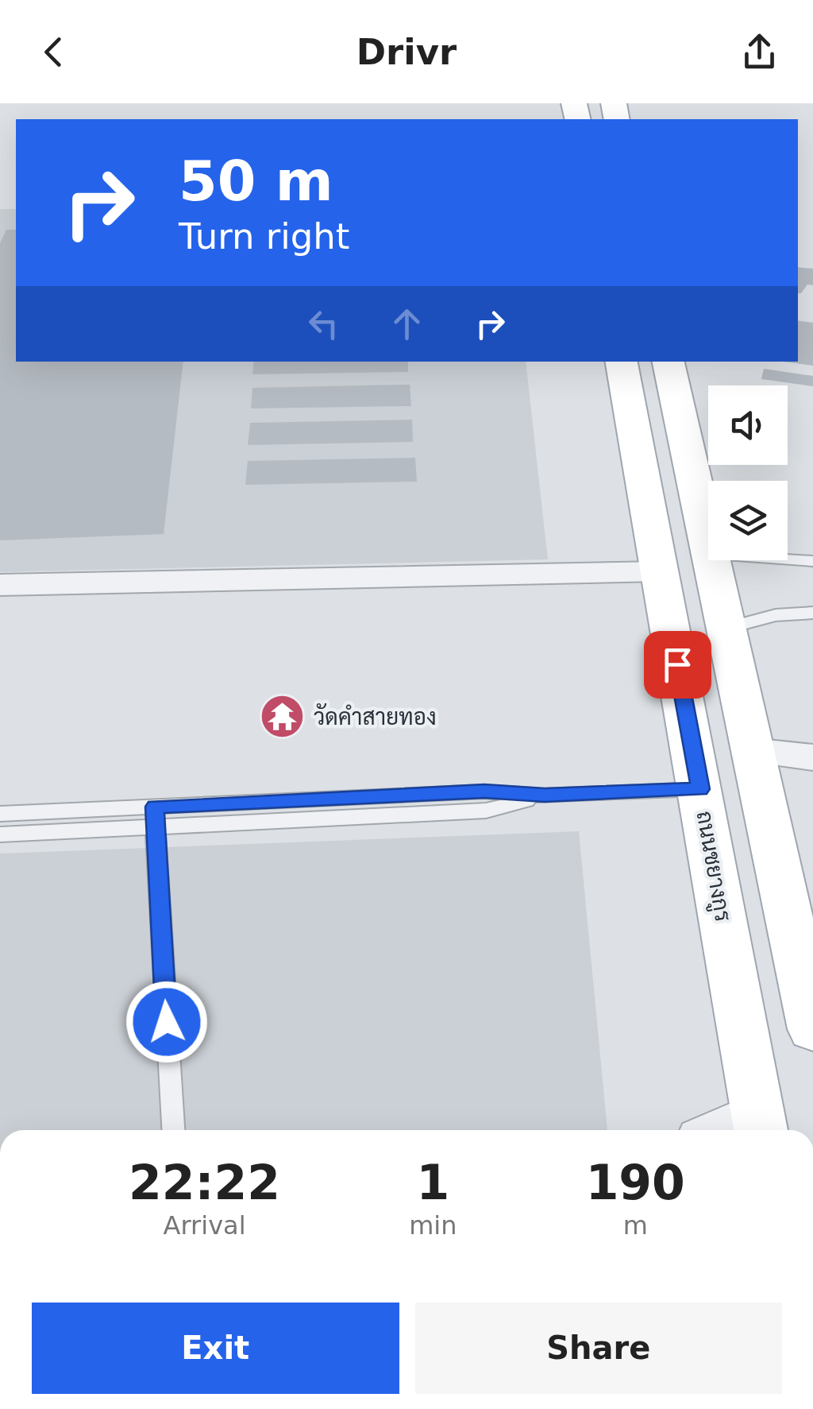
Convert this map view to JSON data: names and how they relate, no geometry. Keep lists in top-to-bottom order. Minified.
{"streets":{"main road":["ถนนชยางกูร"]},"places":{"temple":["วัดคำสายทอง"]},"page":{"header":"Drivr","turn":["50 m","Turn right"],"eta":["22:22","Arrival","1","min","190","m"],"buttons":["Exit","Share"]}}
